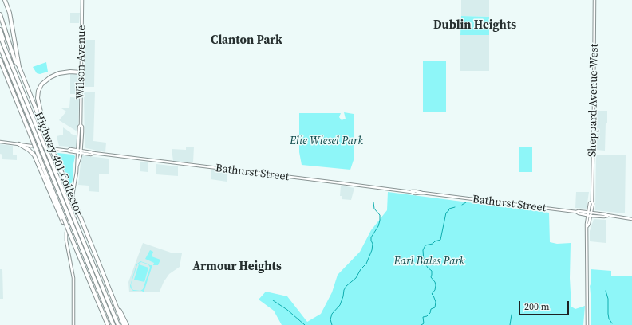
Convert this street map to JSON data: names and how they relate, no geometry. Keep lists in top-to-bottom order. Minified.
{"streets":{"highway":["Highway 401 Collector"],"main road":["Wilson Avenue","Sheppard Avenue West","Bathurst Street"]},"crossings":[["Wilson Avenue","Bathurst Street"],["Sheppard Avenue West","Bathurst Street"]],"districts":["Dublin Heights","Clanton Park","Armour Heights"],"parks":["Elie Wiesel Park","Earl Bales Park"],"scale_bar":"200 m"}
